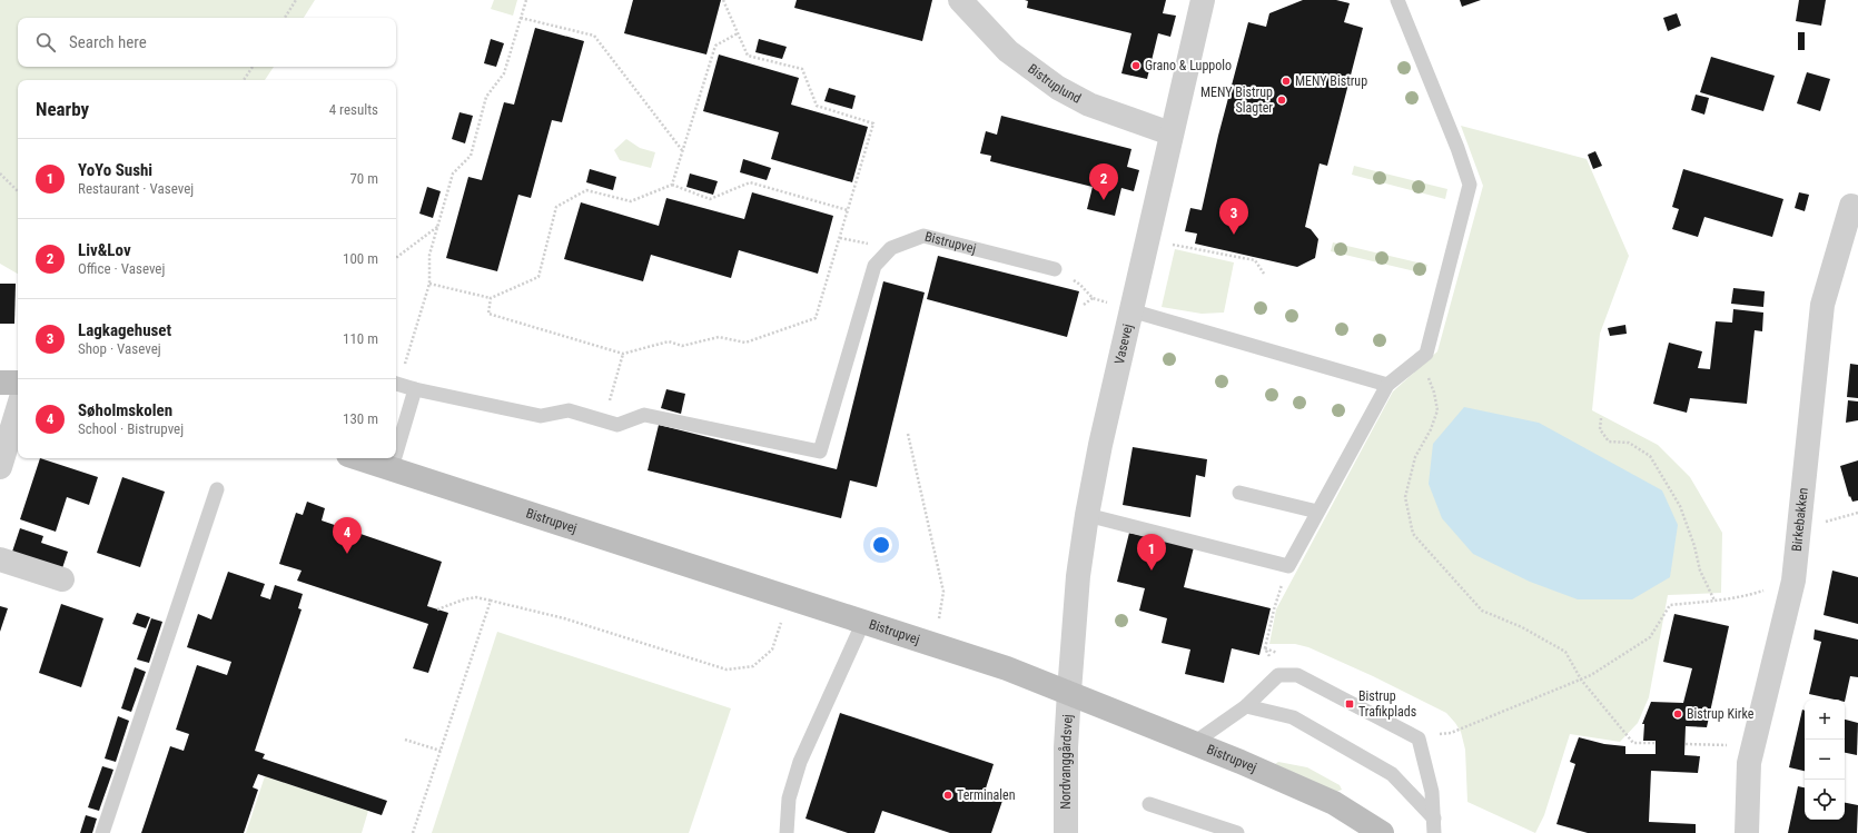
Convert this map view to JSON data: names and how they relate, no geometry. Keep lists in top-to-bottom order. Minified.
{"streets":{"main road":["Bistrupvej"],"street":["Bistruplund","Vasevej","Birkebakken","Nordvanggårdsvej"]},"crossings":[["Bistruplund","Vasevej"],["Bistrupvej","Vasevej"],["Bistrupvej","Nordvanggårdsvej"],["Vasevej","Nordvanggårdsvej"]],"places":{"other":["Grano & Luppolo","MENY Bistrup","MENY Bistrup Slagter","Bistrup Kirke","Terminalen"],"transit":["Bistrup Trafikplads"]},"page":{"search":"Search here","heading":["Nearby","4 results"],"list":[{"mark":"1","name":"YoYo Sushi","note":"Restaurant · Vasevej","value":"70 m"},{"mark":"2","name":"Liv&Lov","note":"Office · Vasevej","value":"100 m"},{"mark":"3","name":"Lagkagehuset","note":"Shop · Vasevej","value":"110 m"},{"mark":"4","name":"Søholmskolen","note":"School · Bistrupvej","value":"130 m"}],"pins":["2","3","4","1"],"map_buttons":["+","−"]}}
